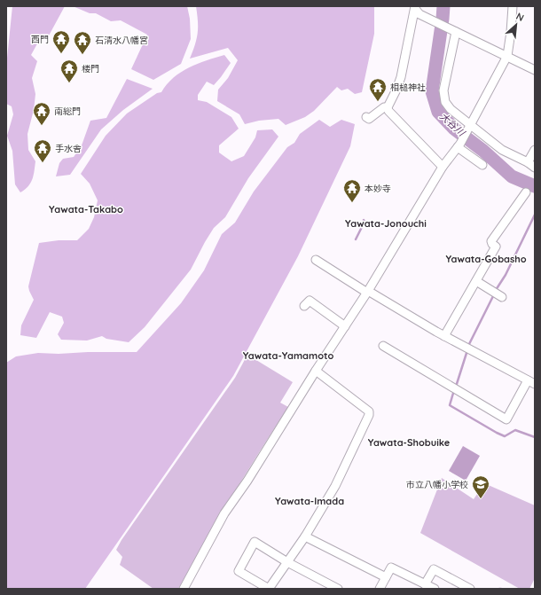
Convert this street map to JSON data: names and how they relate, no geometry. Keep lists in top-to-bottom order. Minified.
{"districts":["Yawata-Takabo","Yawata-Jonouchi","Yawata-Gobasho","Yawata-Yamamoto","Yawata-Shobuike","Yawata-Imada"],"water":["大谷川"],"places":{"temple":["西門","石清水八幡宮","楼門","相槌神社","南総門","手水舎","本妙寺"],"school or university":["市立八幡小学校"]},"north":"top right"}
